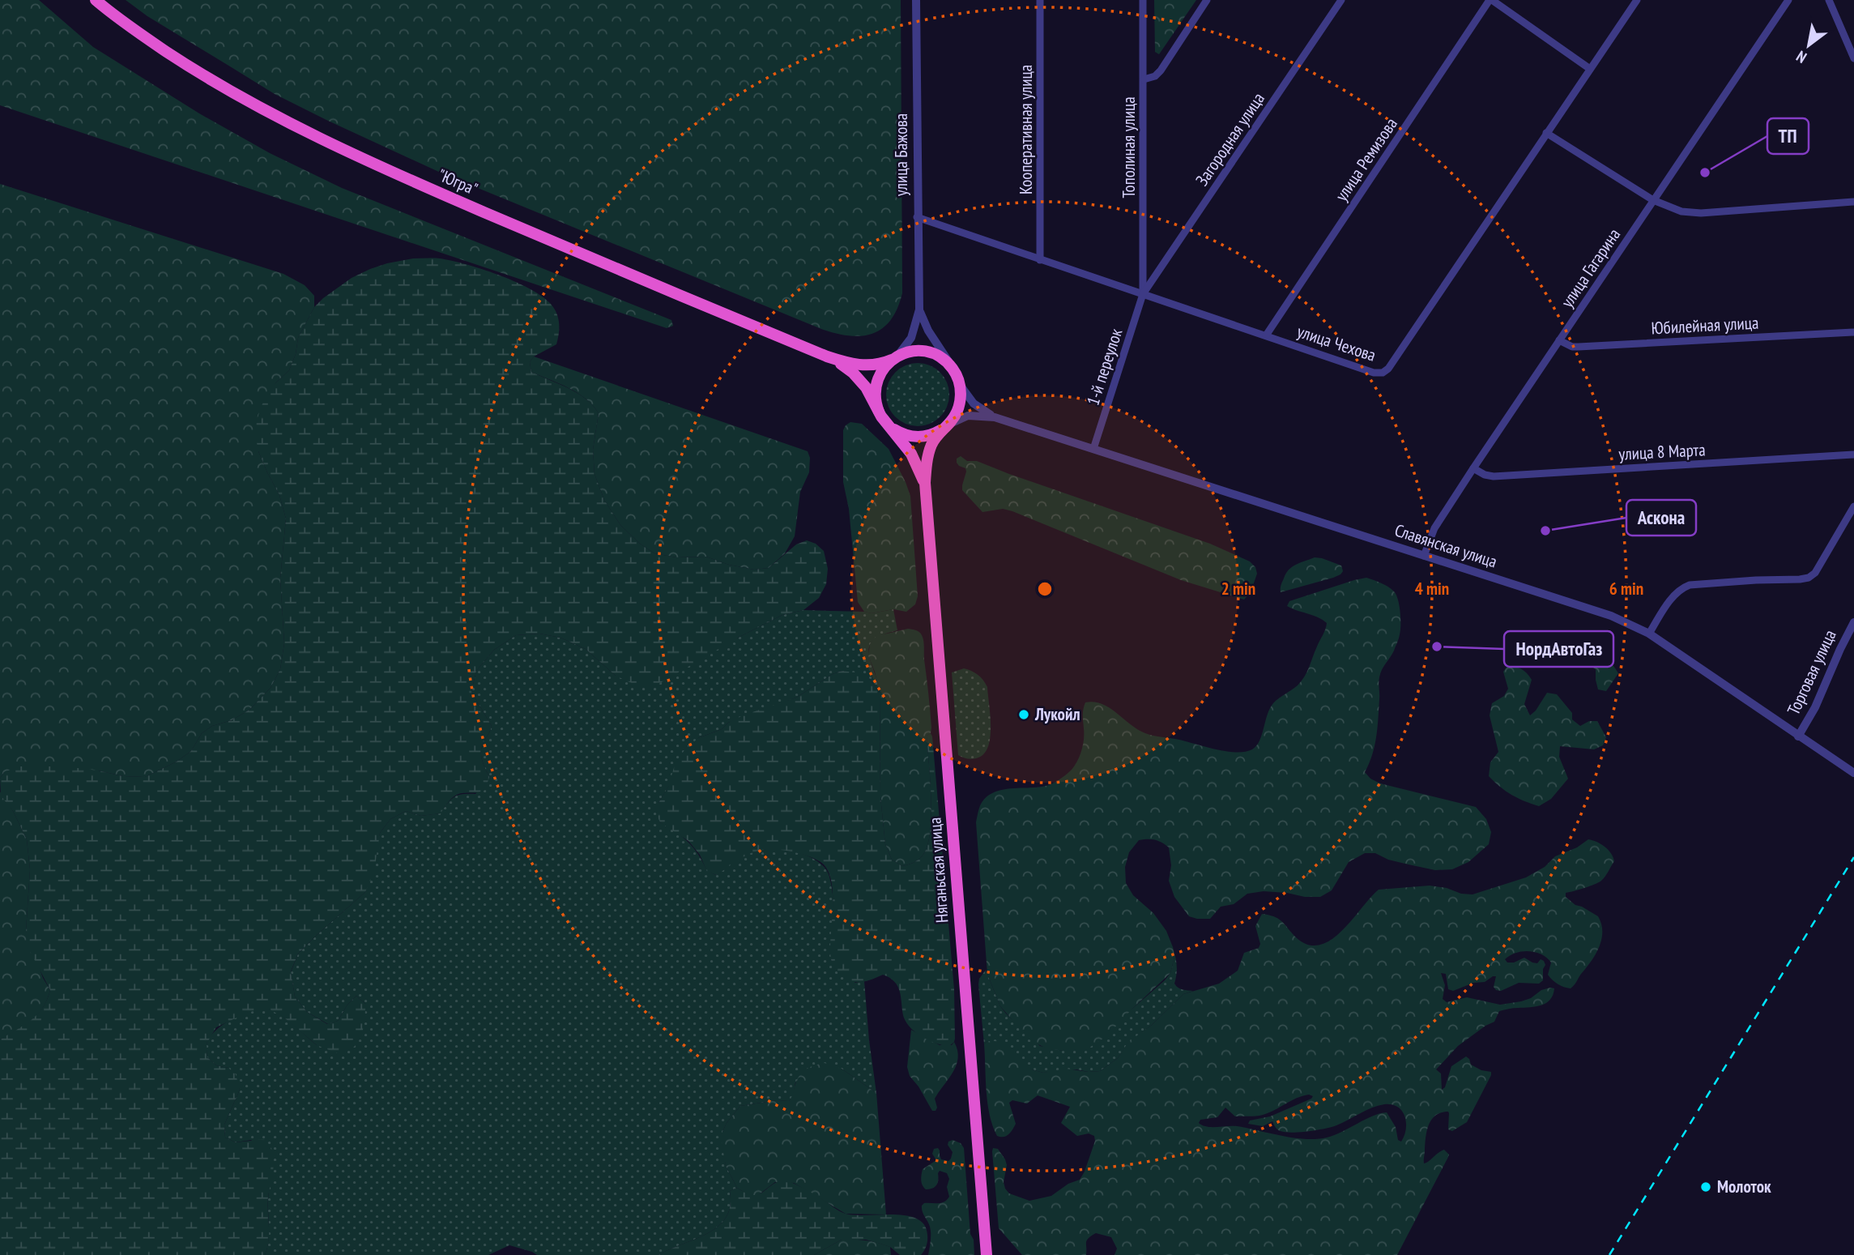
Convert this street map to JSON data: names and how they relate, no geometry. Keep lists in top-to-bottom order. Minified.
{"streets":{"highway":["\"Югра\"","Няганьская улица"],"street":["Кооперативная улица","Загородная улица","Тополиная улица","улица Бажова","улица Ремизова","улица Гагарина","Юбилейная улица","улица Чехова","1-й переулок","улица 8 Марта","Славянская улица","Торговая улица"]},"crossings":[["Кооперативная улица","улица Чехова"],["Загородная улица","Тополиная улица"],["Загородная улица","улица Чехова"],["Загородная улица","1-й переулок"],["Тополиная улица","улица Чехова"],["Тополиная улица","1-й переулок"],["улица Бажова","улица Чехова"],["улица Ремизова","улица Чехова"],["улица Гагарина","Юбилейная улица"],["улица Гагарина","улица 8 Марта"],["улица Гагарина","Славянская улица"],["улица Чехова","1-й переулок"],["1-й переулок","Славянская улица"],["Славянская улица","Торговая улица"]],"places":["ТП","Аскона","НордАвтоГаз","Лукойл","Молоток"],"north":"bottom left","rings":["2 min","4 min","6 min"]}
